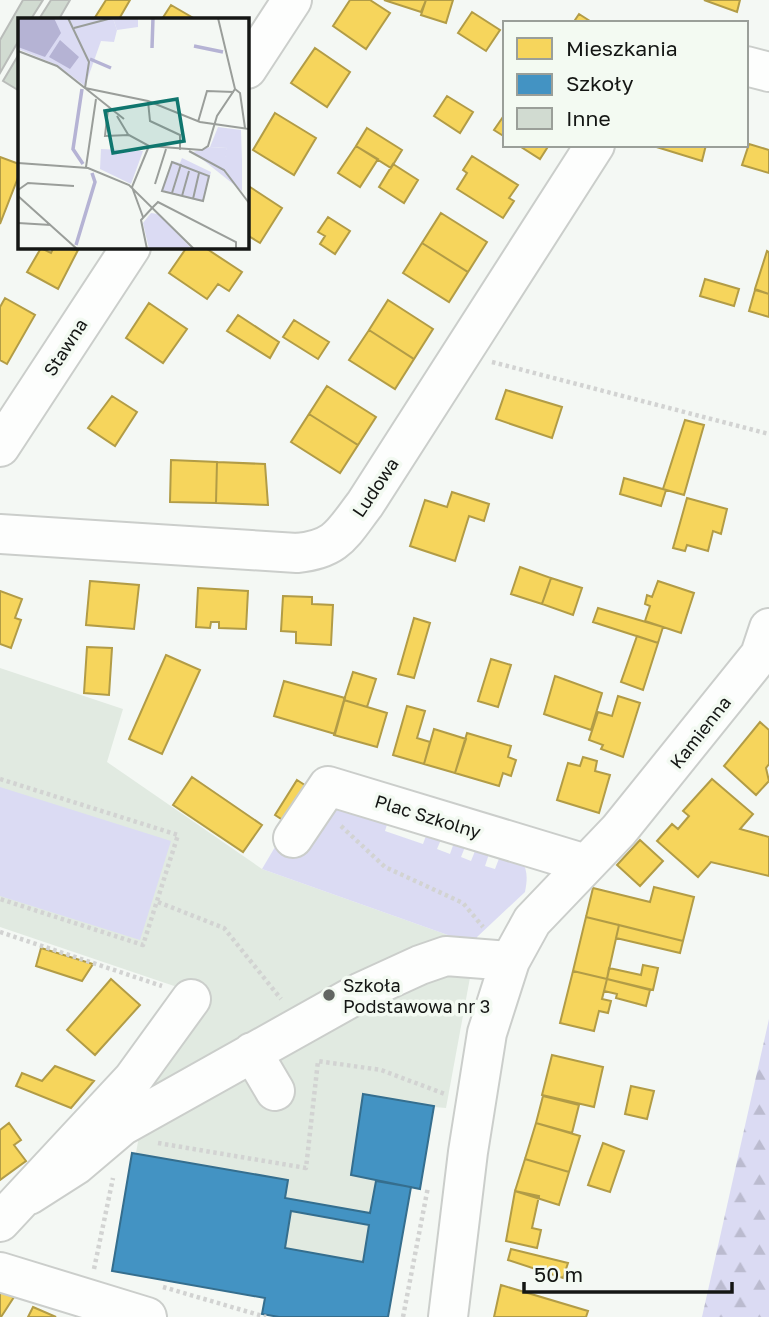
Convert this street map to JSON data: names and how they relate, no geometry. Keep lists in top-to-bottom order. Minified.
{"streets":{"street":["Stawna","Ludowa","Kamienna","Plac Szkolny"]},"crossings":[["Kamienna","Plac Szkolny"]],"places":["Szkoła Podstawowa nr 3"],"legend":["Mieszkania","Szkoły","Inne"],"scale_bar":"50 m"}
